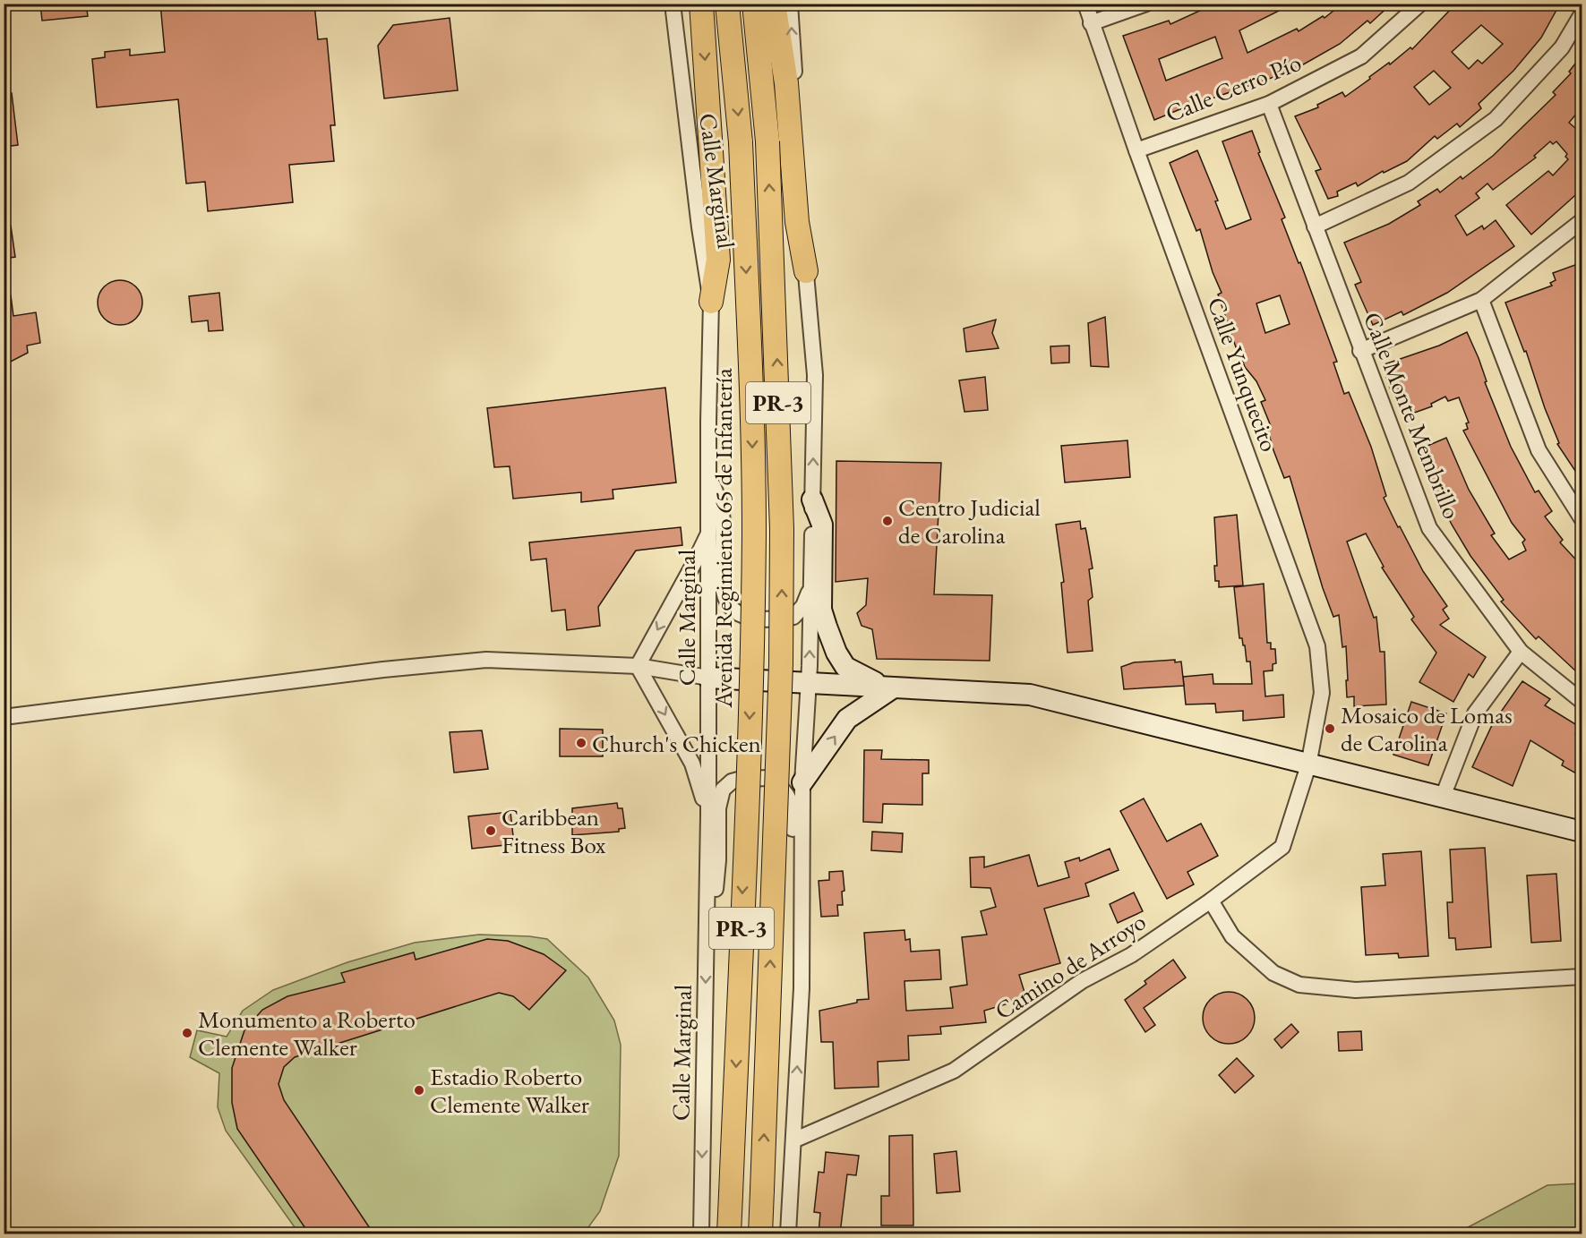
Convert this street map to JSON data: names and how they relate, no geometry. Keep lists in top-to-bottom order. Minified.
{"streets":{"main road":["PR-3","Avenida Regimiento 65 de Infantería"],"street":["Calle Cerro Pío","Calle Marginal","Calle Yunquecito","Calle Monte Membrillo","Camino de Arroyo"]},"crossings":[["Calle Cerro Pío","Calle Yunquecito"],["Calle Cerro Pío","Calle Monte Membrillo"],["Calle Yunquecito","Camino de Arroyo"]],"places":["Centro Judicial de Carolina","Mosaico de Lomas de Carolina","Church's Chicken","Caribbean Fitness Box","Monumento a Roberto Clemente Walker","Estadio Roberto Clemente Walker"]}
